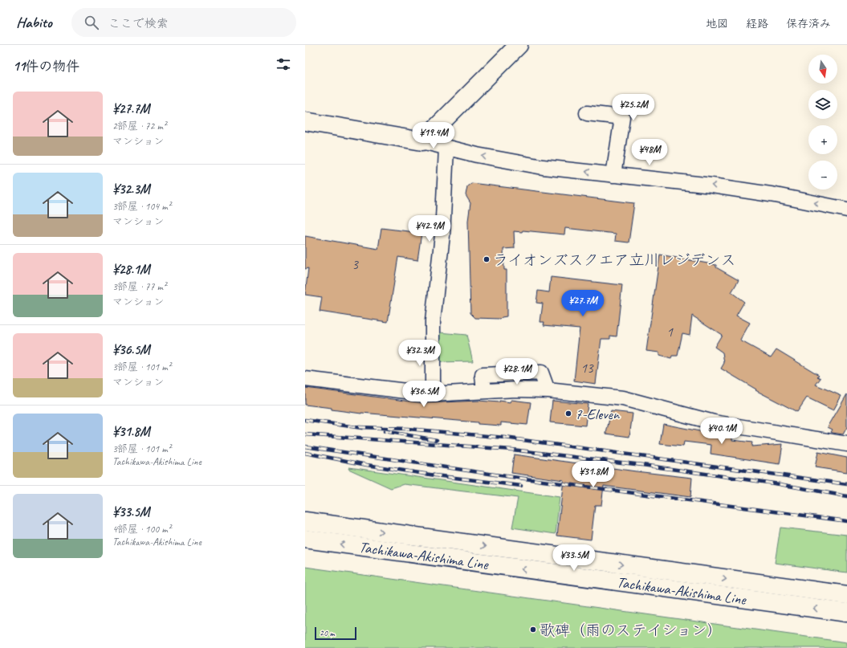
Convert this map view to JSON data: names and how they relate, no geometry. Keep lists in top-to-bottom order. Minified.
{"streets":{"main road":["Tachikawa-Akishima Line"]},"places":["ライオンズスクエア立川レジデンス","7-Eleven","歌碑（雨のステイション）"],"house_numbers":["3","1","13"],"scale_bar":"20 m","north":"bottom","page":{"header":"Habito","search":"ここで検索","nav":["地図","経路","保存済み"],"heading":"11件の物件","map_buttons":["+","−"],"list":[{"name":"¥27.7M","note":"2部屋 · 72 m² · マンション"},{"name":"¥32.3M","note":"3部屋 · 104 m² · マンション"},{"name":"¥28.1M","note":"3部屋 · 77 m² · マンション"},{"name":"¥36.5M","note":"3部屋 · 101 m² · マンション"},{"name":"¥31.8M","note":"3部屋 · 101 m² · Tachikawa-Akishima Line"},{"name":"¥33.5M","note":"4部屋 · 100 m² · Tachikawa-Akishima Line"}],"price":["¥25.2M","¥19.4M","¥48M","¥42.9M","¥27.7M","¥32.3M","¥28.1M","¥36.5M","¥40.1M","¥31.8M","¥33.5M"],"scale":"20 m"}}
